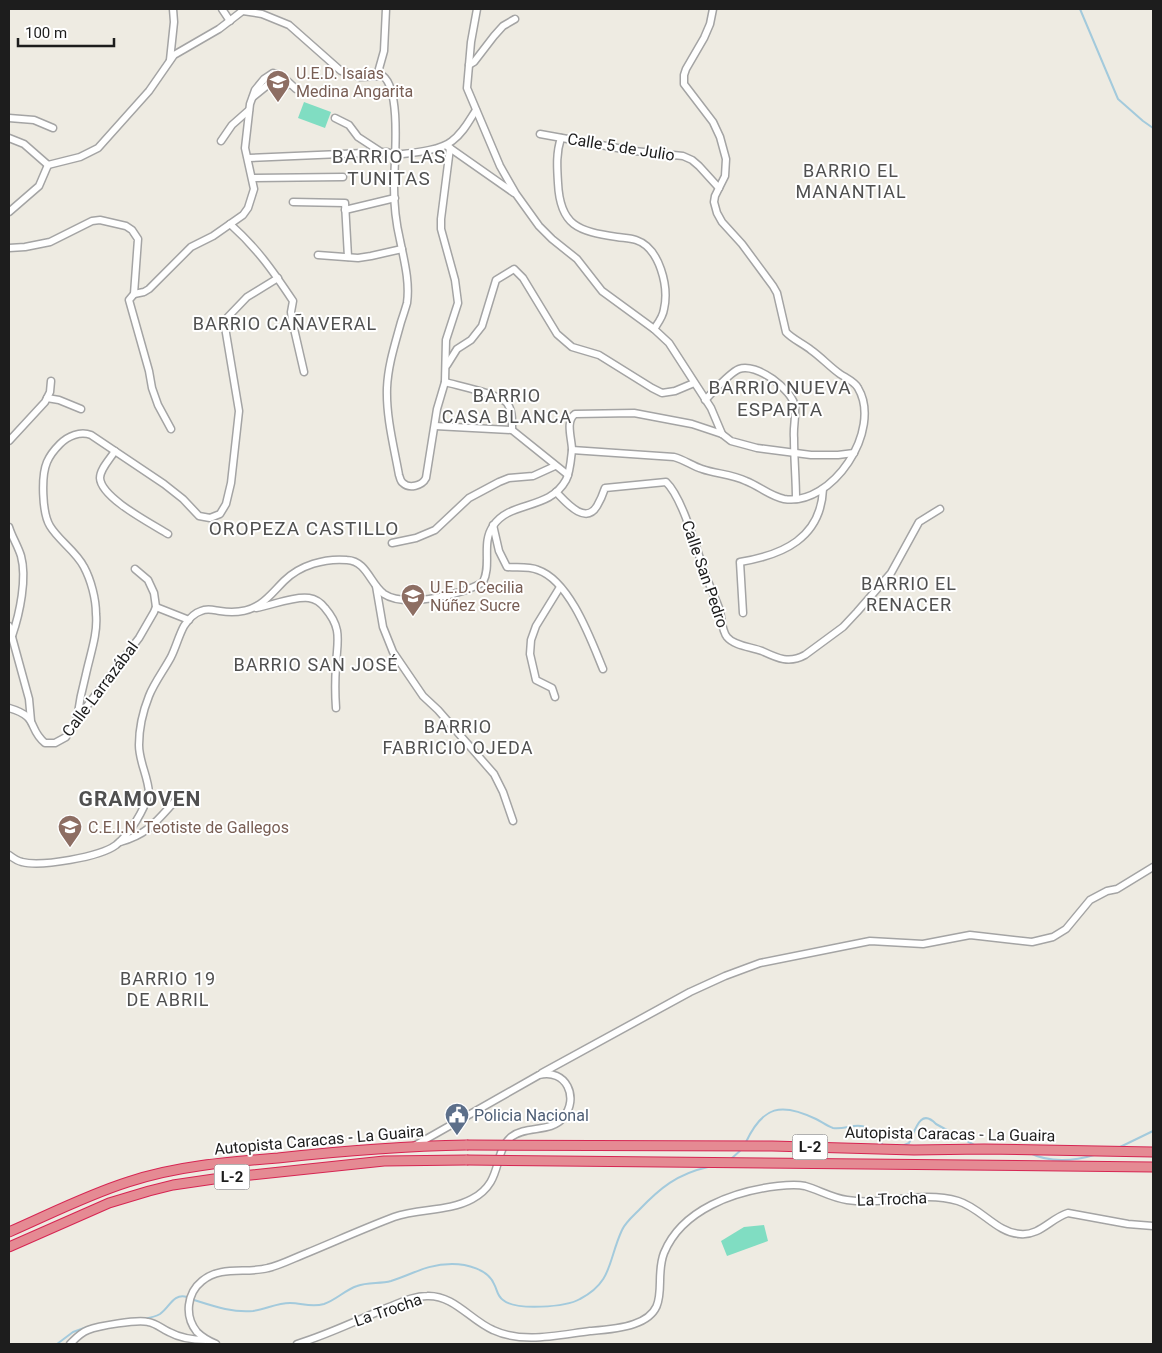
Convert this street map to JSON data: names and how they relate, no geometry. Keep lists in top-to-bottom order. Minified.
{"streets":{"highway":["Autopista Caracas - La Guaira","L-2"],"street":["Calle 5 de Julio","Calle San Pedro","Calle Larrazábal","La Trocha"]},"districts":["BARRIO LAS TUNITAS","BARRIO EL MANANTIAL","BARRIO CAÑAVERAL","BARRIO NUEVA ESPARTA","BARRIO CASA BLANCA","OROPEZA CASTILLO","BARRIO EL RENACER","BARRIO SAN JOSÉ","BARRIO FABRICIO OJEDA","GRAMOVEN","BARRIO 19 DE ABRIL"],"places":{"school or university":["U.E.D. Isaías Medina Angarita","U.E.D. Cecilia Núñez Sucre","C.E.I.N. Teotiste de Gallegos"],"public building":["Policia Nacional"]},"scale_bar":"100 m"}
